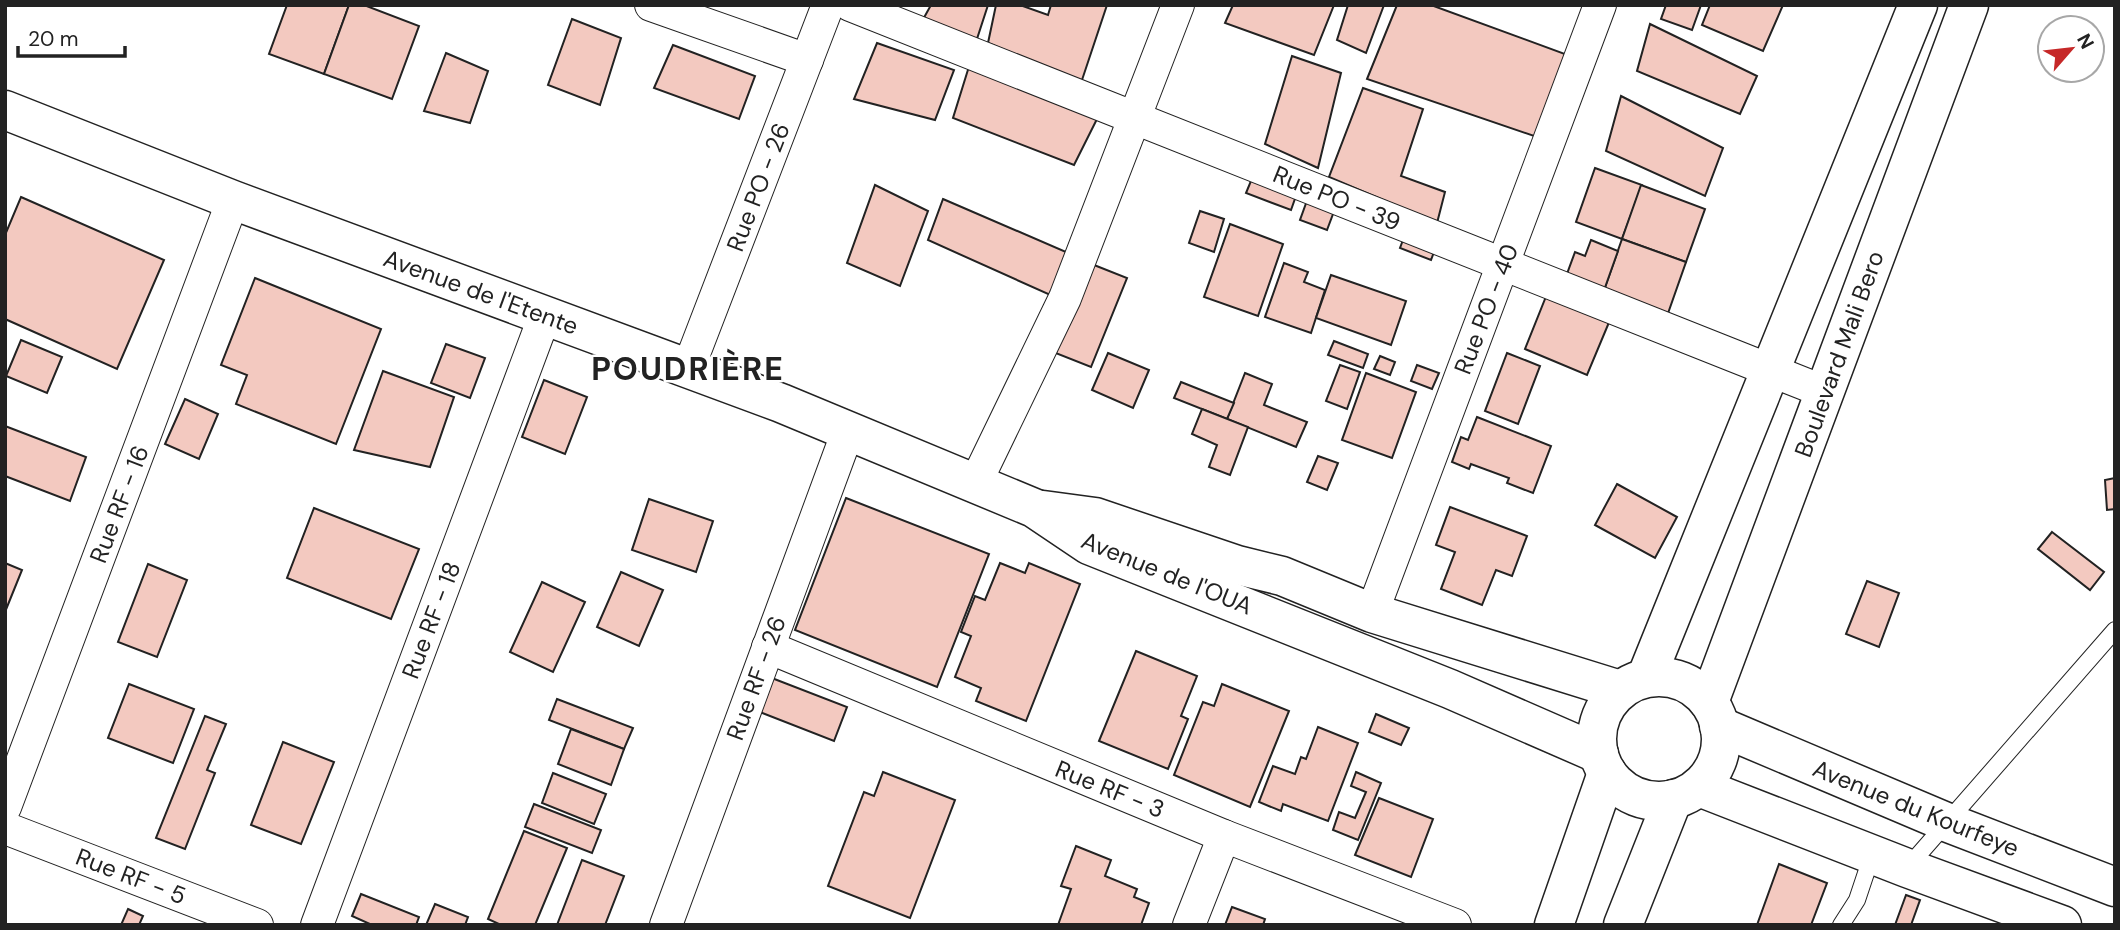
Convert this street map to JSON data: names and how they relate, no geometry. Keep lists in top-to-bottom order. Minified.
{"streets":{"main road":["Avenue de l'Etente","Boulevard Mali Bero","Avenue de l'OUA","Avenue du Kourfeye"],"street":["Rue PO - 26","Rue PO - 39","Rue PO - 40","Rue RF - 16","Rue RF - 18","Rue RF - 26","Rue RF - 3","Rue RF - 5"]},"crossings":[["Rue PO - 26","Avenue de l'Etente"],["Rue PO - 39","Rue PO - 40"],["Rue PO - 39","Boulevard Mali Bero"],["Avenue de l'Etente","Rue RF - 16"],["Avenue de l'Etente","Avenue de l'OUA"],["Avenue de l'Etente","Rue RF - 18"],["Avenue de l'Etente","Rue RF - 26"],["Rue PO - 40","Avenue de l'OUA"],["Boulevard Mali Bero","Avenue de l'OUA"],["Boulevard Mali Bero","Avenue du Kourfeye"],["Avenue de l'OUA","Avenue du Kourfeye"],["Rue RF - 26","Rue RF - 3"]],"districts":["POUDRIÈRE"],"scale_bar":"20 m","north":"top right"}
